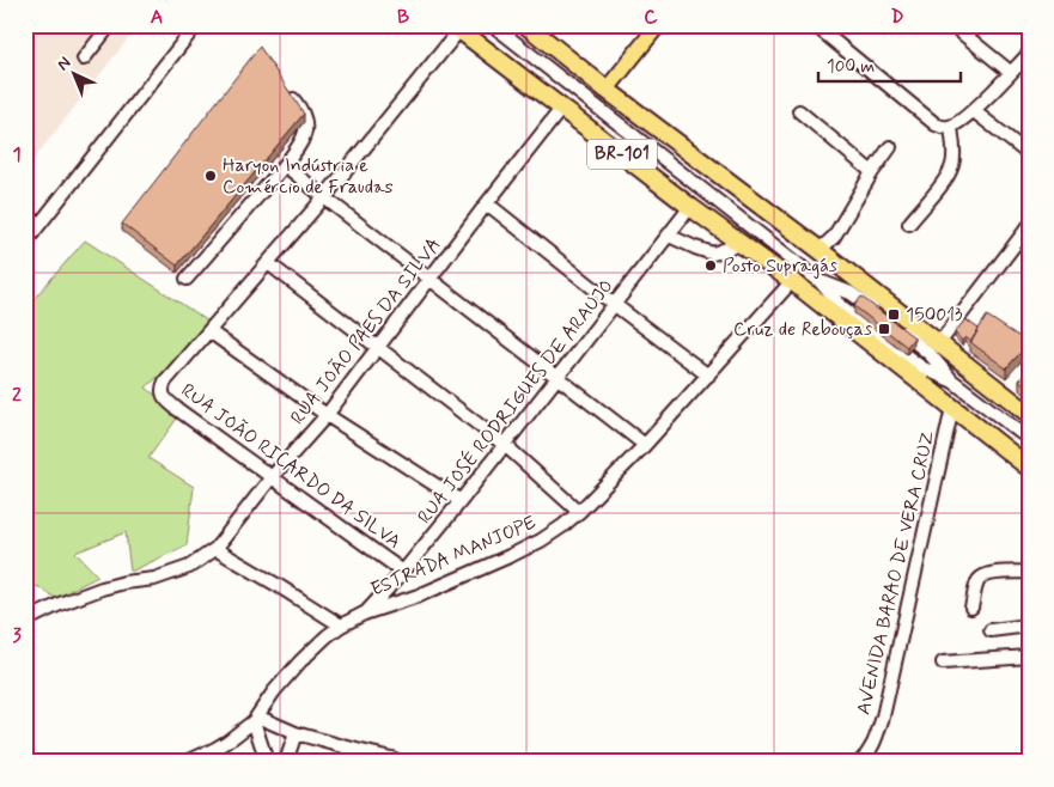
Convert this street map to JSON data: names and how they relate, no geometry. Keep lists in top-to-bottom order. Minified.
{"streets":{"highway":["BR-101"],"street":["RUA JOÃO PAES DA SILVA","RUA JOSÉ RODRIGUES DE ARAUJO","RUA JOÃO RICARDO DA SILVA","ESTRADA MANJOPE","AVENIDA BARAO DE VERA CRUZ"]},"crossings":[["BR-101","RUA JOÃO PAES DA SILVA"],["BR-101","RUA JOSÉ RODRIGUES DE ARAUJO"],["BR-101","RUA JOÃO RICARDO DA SILVA"],["BR-101","ESTRADA MANJOPE"],["BR-101","AVENIDA BARAO DE VERA CRUZ"],["RUA JOÃO PAES DA SILVA","RUA JOÃO RICARDO DA SILVA"],["RUA JOSÉ RODRIGUES DE ARAUJO","RUA JOÃO RICARDO DA SILVA"],["RUA JOSÉ RODRIGUES DE ARAUJO","ESTRADA MANJOPE"]],"places":{"other":["Haryon Indústria e Comércio de Fraudas","Posto Supragás"],"transit":["150013","Cruz de Rebouças"]},"scale_bar":"100 m","north":"top left","grid":{"columns":["A","B","C","D"],"rows":["1","2","3"]}}
